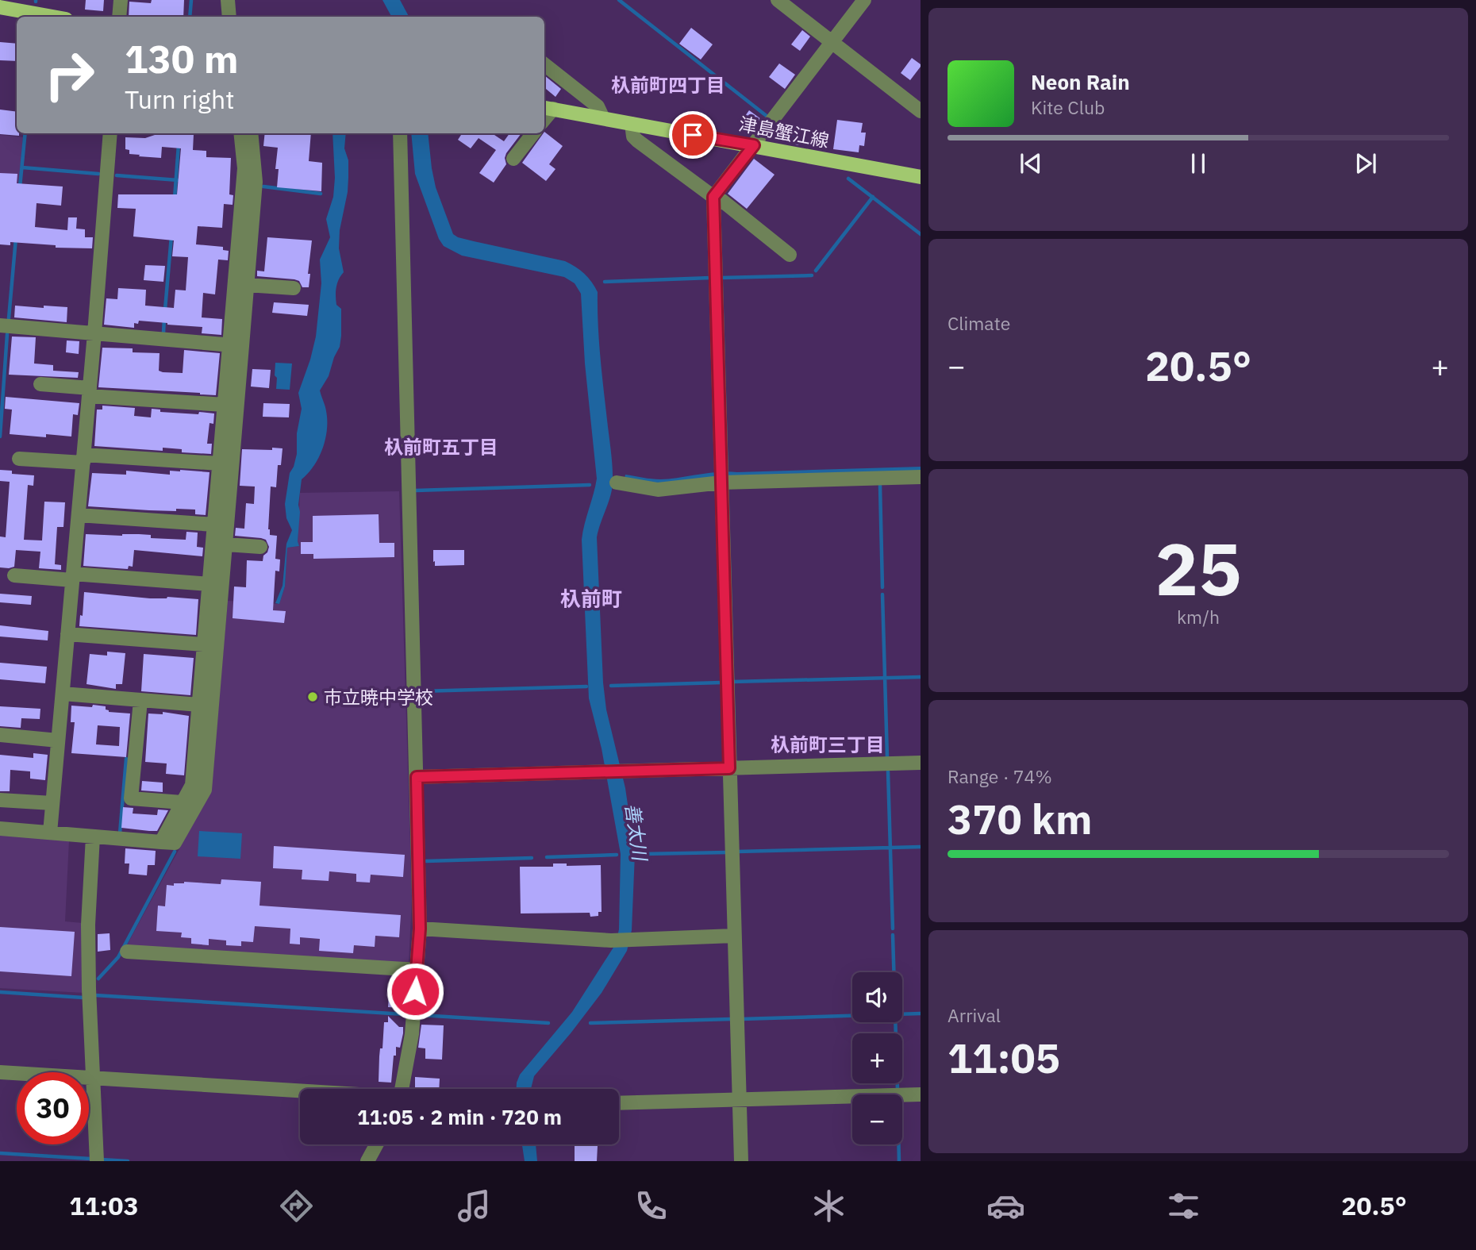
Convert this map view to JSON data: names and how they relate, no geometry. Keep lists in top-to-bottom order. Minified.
{"streets":{"main road":["津島蟹江線"]},"districts":["杁前町四丁目","杁前町五丁目","杁前町","杁前町三丁目"],"water":["善太川"],"places":["市立暁中学校"],"page":{"turn":["130 m","Turn right"],"song":["Neon Rain","Kite Club"],"tile":["Climate",["25","km/h"],["Range · 74%","370 km"],["Arrival","11:05"]],"heat":["−","20.5°","+"],"map_buttons":["+","−"],"limit":"30","trip":"11:05 · 2 min · 720 m","tabs":["11:03","20.5°"]}}
